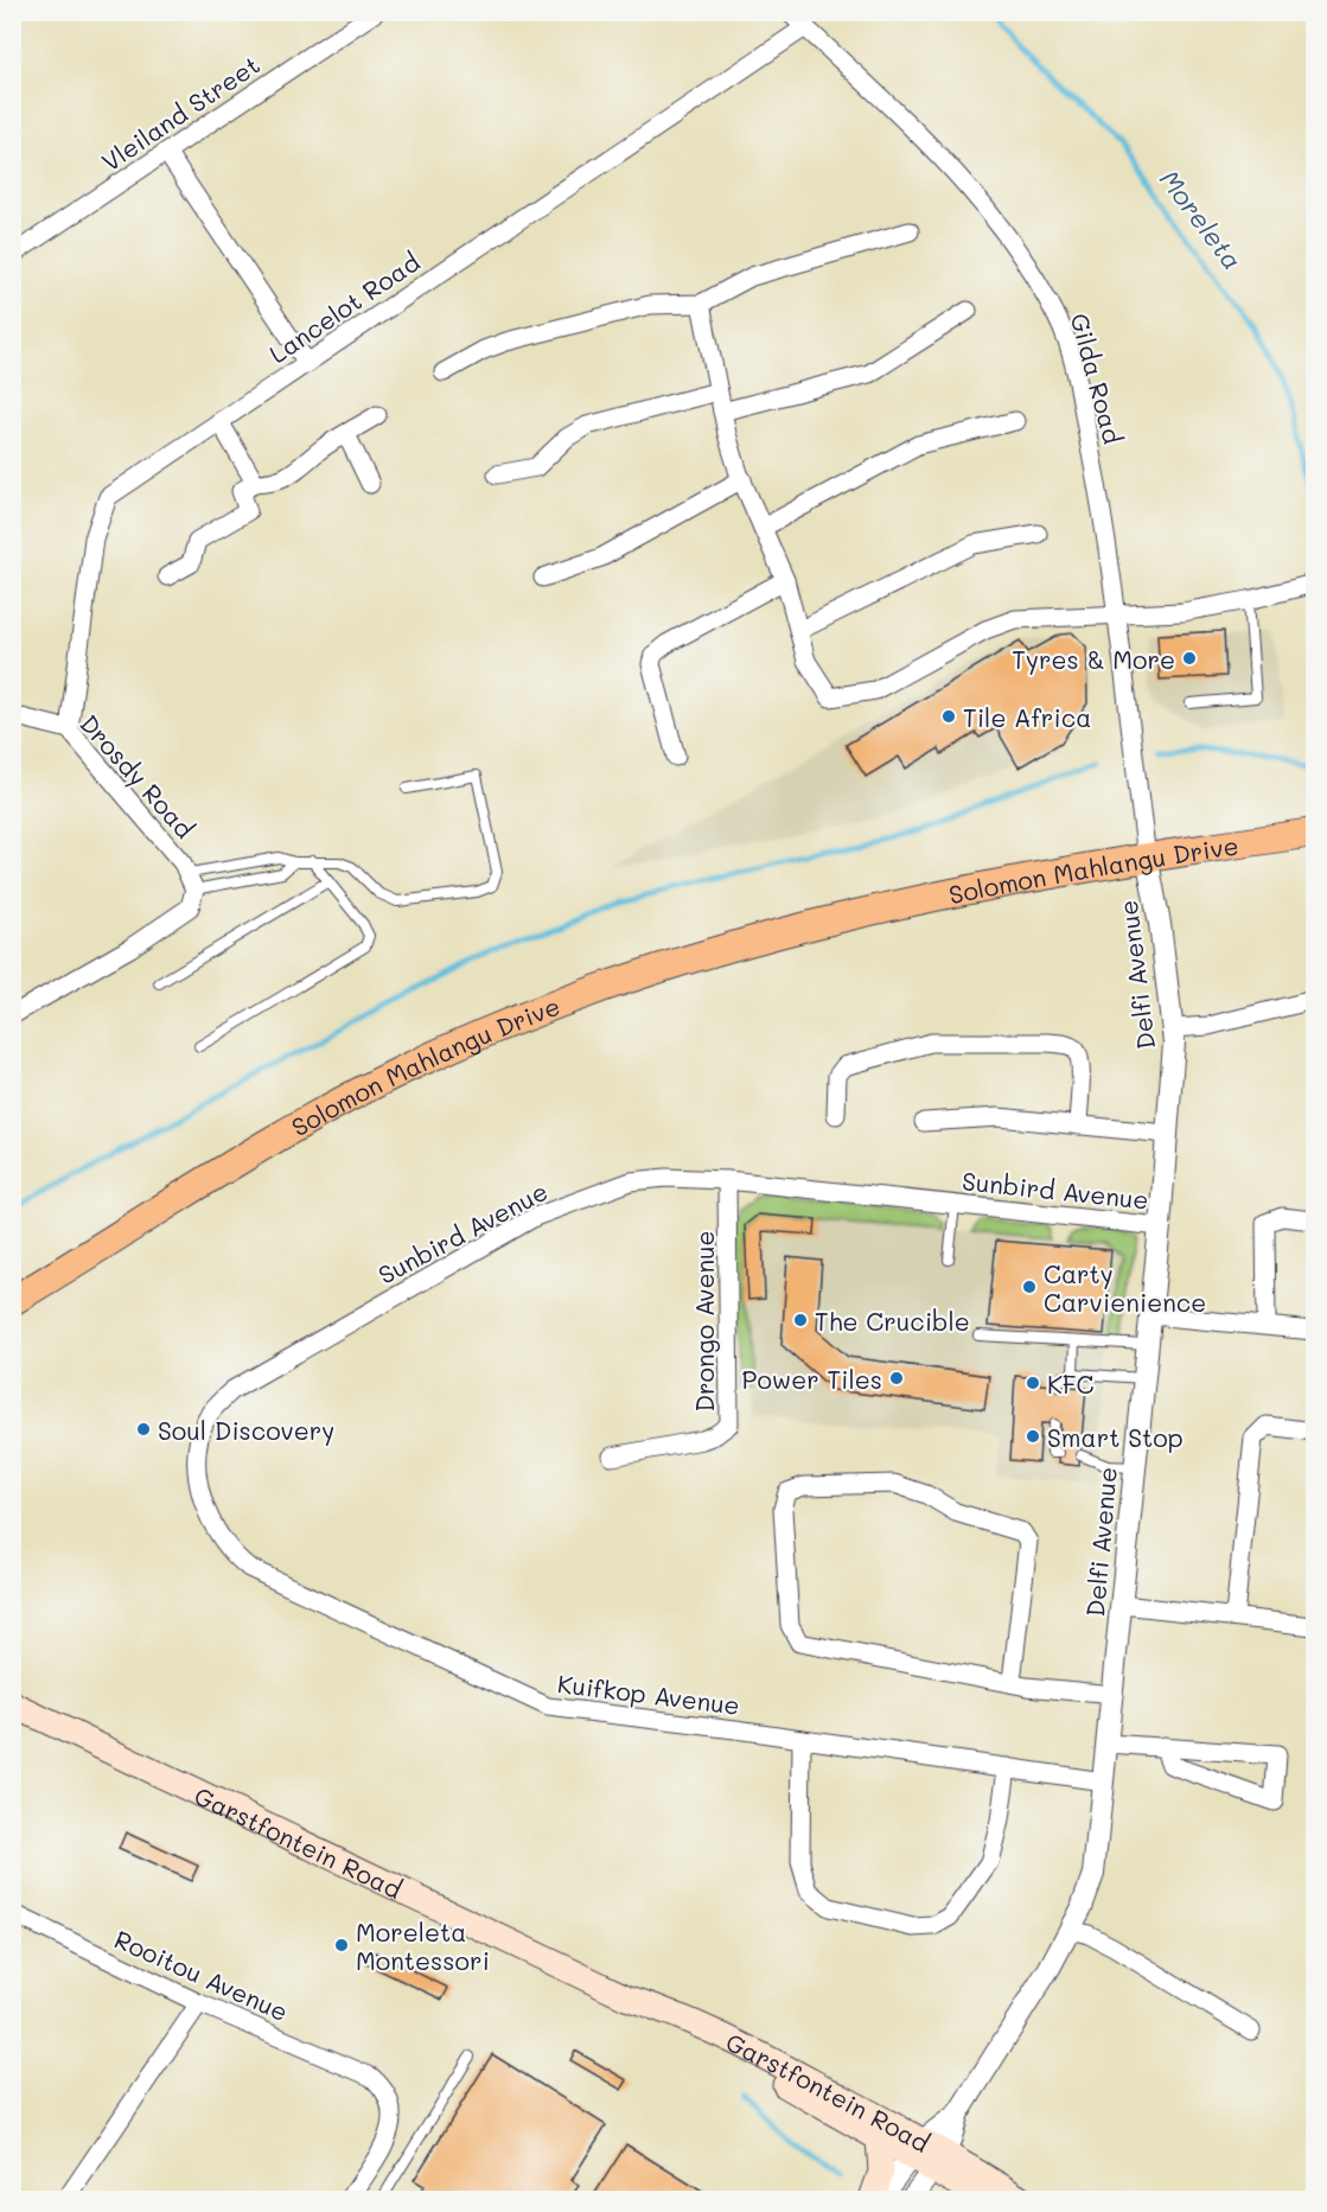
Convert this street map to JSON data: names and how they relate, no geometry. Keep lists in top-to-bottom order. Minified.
{"streets":{"main road":["Solomon Mahlangu Drive","Garstfontein Road"],"street":["Vleiland Street","Lancelot Road","Gilda Road","Drosdy Road","Delfi Avenue","Sunbird Avenue","Drongo Avenue","Kuifkop Avenue","Rooitou Avenue"]},"crossings":[["Lancelot Road","Gilda Road"],["Lancelot Road","Drosdy Road"],["Gilda Road","Solomon Mahlangu Drive"],["Gilda Road","Delfi Avenue"],["Solomon Mahlangu Drive","Delfi Avenue"],["Delfi Avenue","Sunbird Avenue"],["Delfi Avenue","Kuifkop Avenue"],["Delfi Avenue","Garstfontein Road"],["Sunbird Avenue","Drongo Avenue"],["Sunbird Avenue","Kuifkop Avenue"]],"water":["Moreleta"],"places":["Tyres & More","Tile Africa","Carty Carvienience","The Crucible","Power Tiles","KFC","Soul Discovery","Smart Stop","Moreleta Montessori"]}
